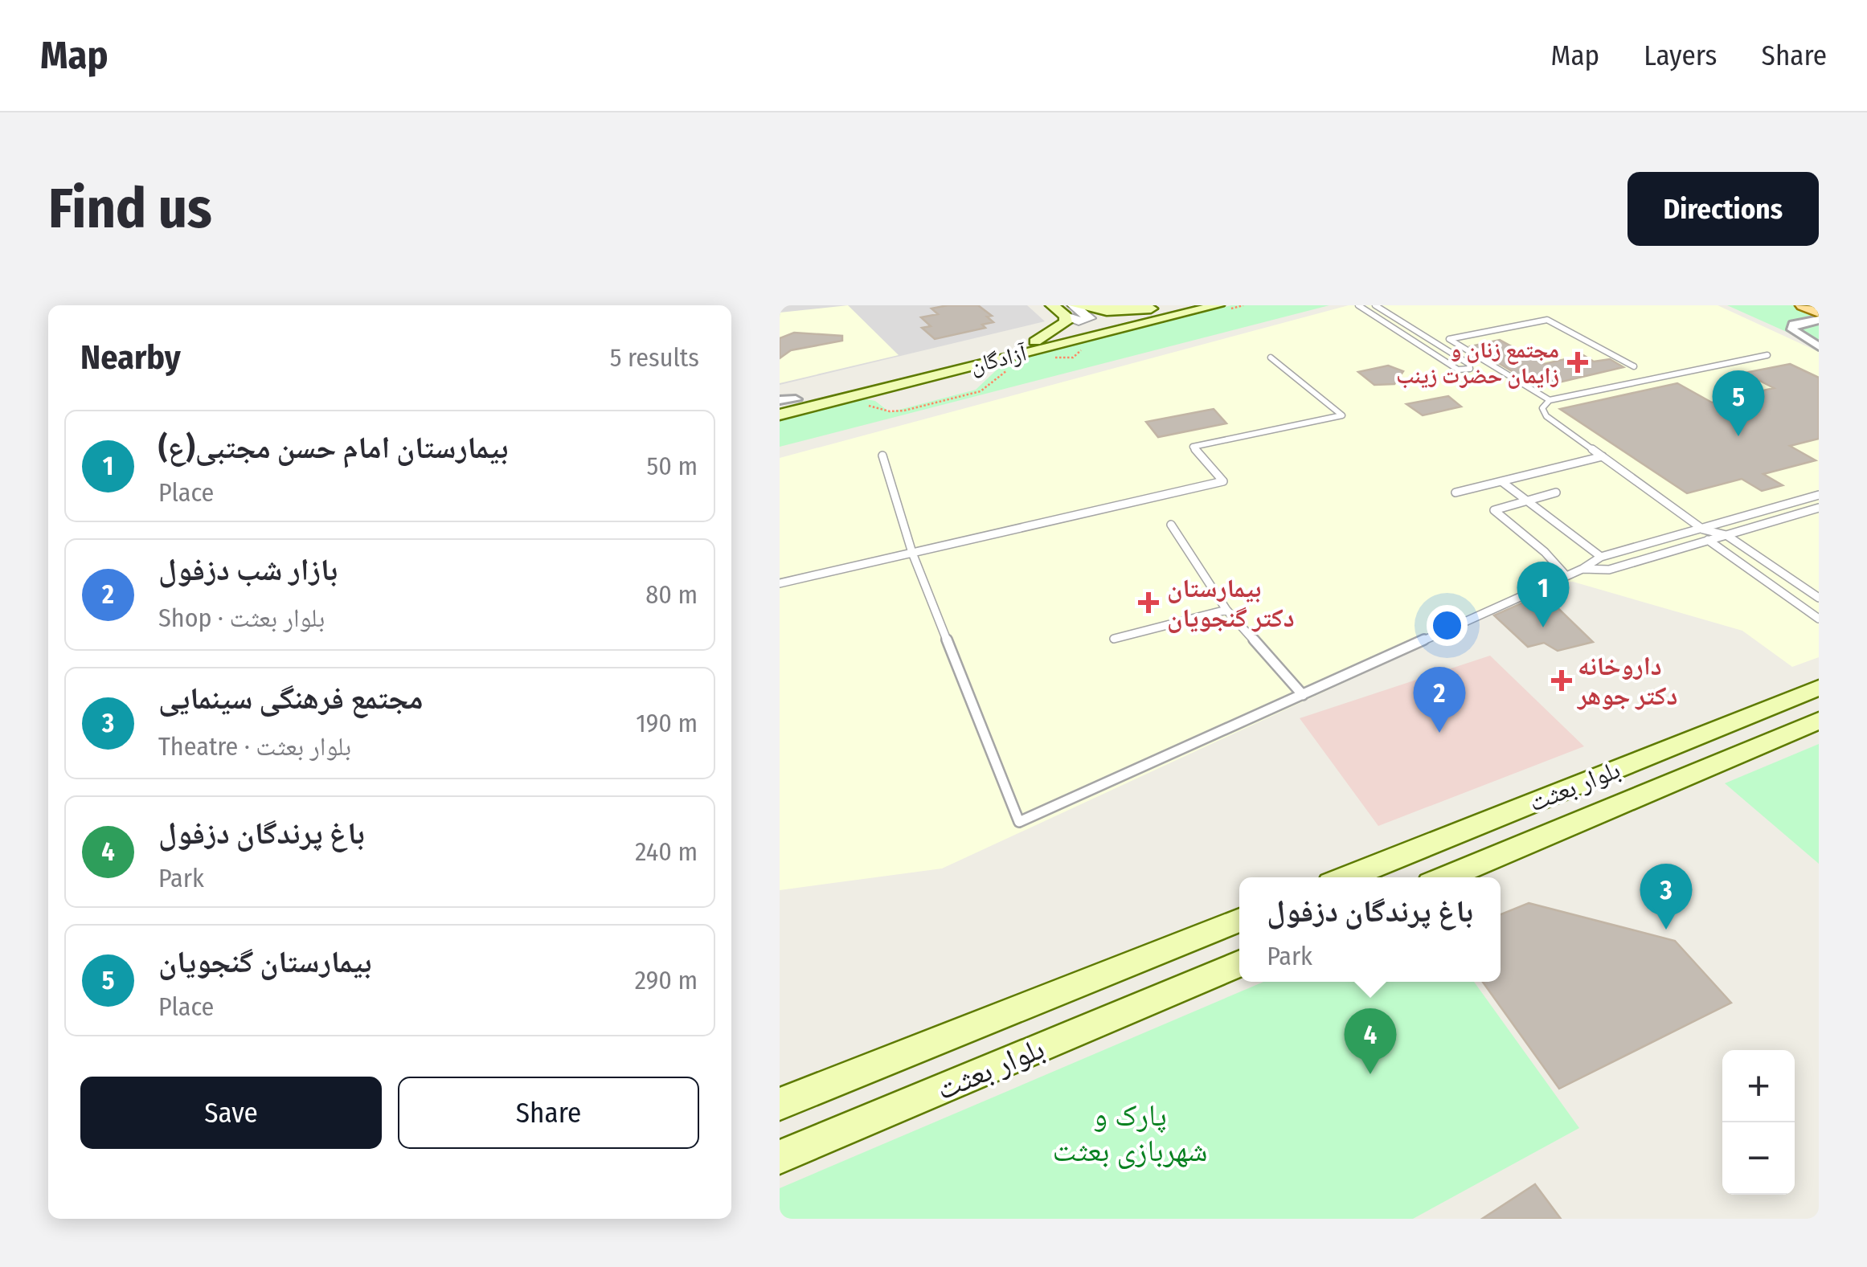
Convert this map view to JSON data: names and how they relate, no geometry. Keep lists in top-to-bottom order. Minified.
{"streets":{"main road":["آزادگان","بلوار بعثت"]},"parks":["پارک و شهربازی بعثت"],"places":{"health":["مجتمع زنان و زایمان حضرت زینب","بیمارستان دکتر گنجویان","داروخانه دکتر جوهر"]},"page":{"header":"Map","nav":["Map","Layers","Share"],"buttons":["Directions",["Save","Share"]],"title":"Find us","heading":["Nearby","5 results"],"pins":["5","1","2","3","4"],"list":[{"mark":"1","name":"بیمارستان امام حسن مجتبی(ع)","note":"Place","value":"50 m"},{"mark":"2","name":"بازار شب دزفول","note":"Shop · بلوار بعثت","value":"80 m"},{"mark":"3","name":"مجتمع فرهنگی سینمایی","note":"Theatre · بلوار بعثت","value":"190 m"},{"mark":"4","name":"باغ پرندگان دزفول","note":"Park","value":"240 m"},{"mark":"5","name":"بیمارستان گنجویان","note":"Place","value":"290 m"}],"popup":["باغ پرندگان دزفول","Park"],"map_buttons":["+","−"]}}
